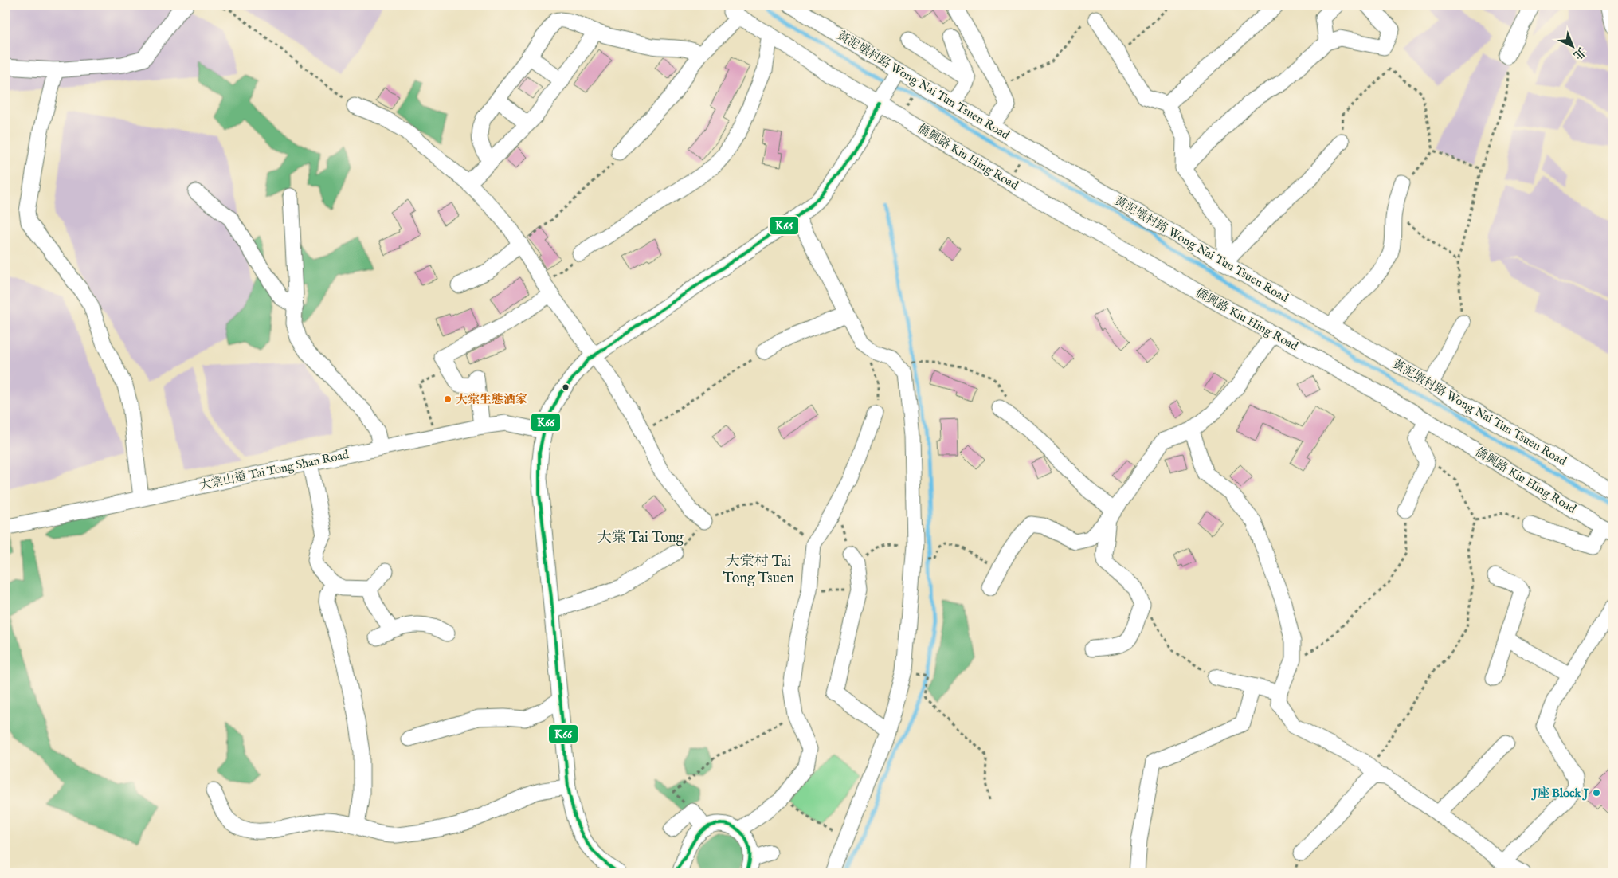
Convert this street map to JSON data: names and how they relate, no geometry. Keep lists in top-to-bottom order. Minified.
{"streets":{"street":["黃泥墩村路 Wong Nai Tun Tsuen Road","僑興路 Kiu Hing Road","大棠山道 Tai Tong Shan Road"]},"districts":["大棠 Tai Tong","大棠村 Tai Tong Tsuen"],"places":["大棠生態酒家","J座 Block J"],"lines":["transit line K66"],"north":"bottom right"}
